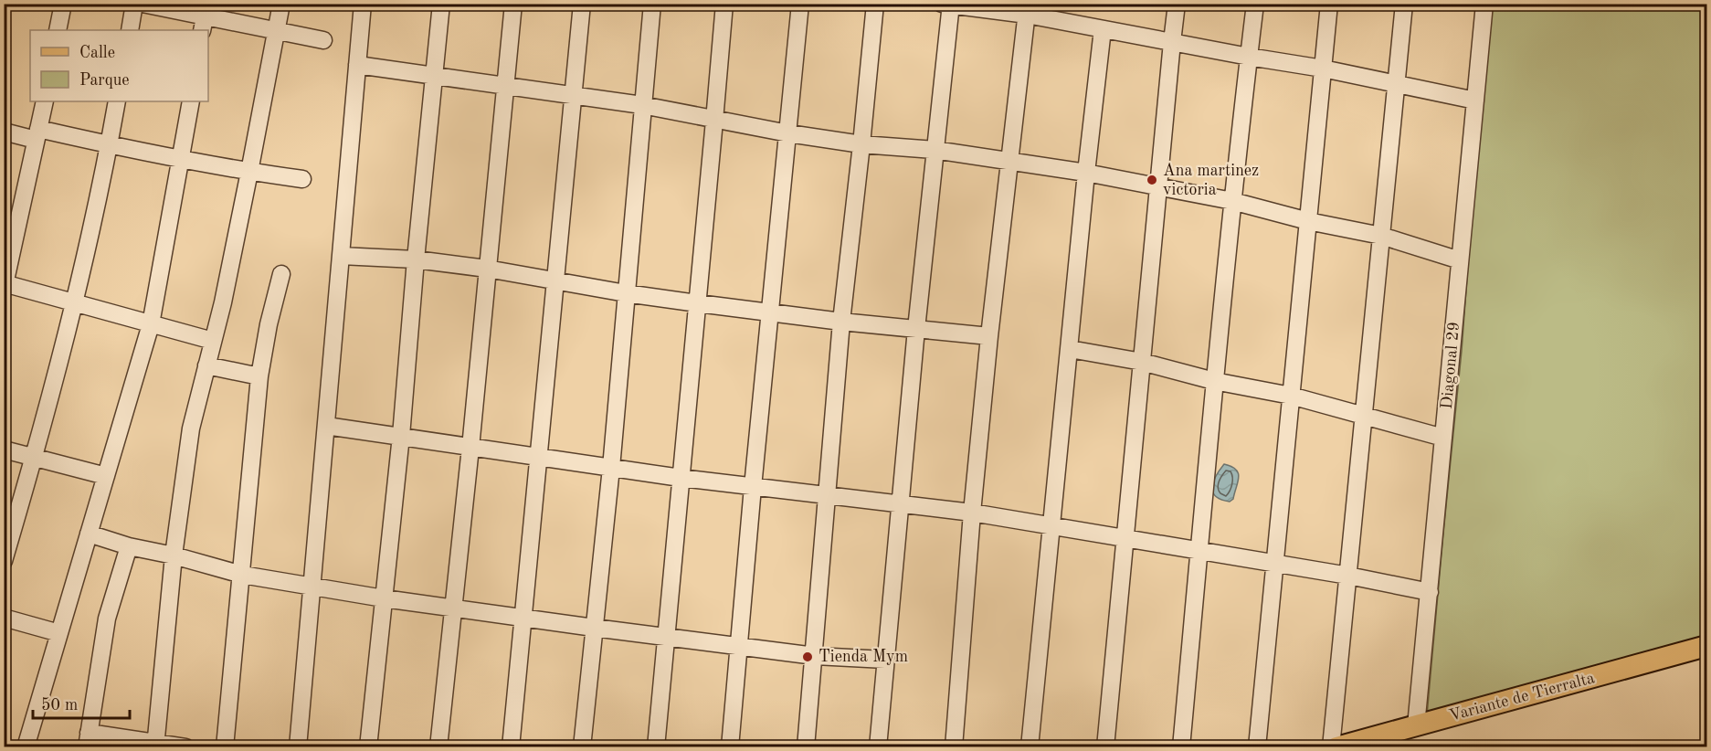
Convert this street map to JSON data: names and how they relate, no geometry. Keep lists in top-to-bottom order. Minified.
{"streets":{"main road":["Variante de Tierralta"],"street":["Diagonal 29"]},"crossings":[["Diagonal 29","Variante de Tierralta"]],"places":["Ana martinez victoria","Tienda Mym"],"legend":["Calle","Parque"],"scale_bar":"50 m"}
